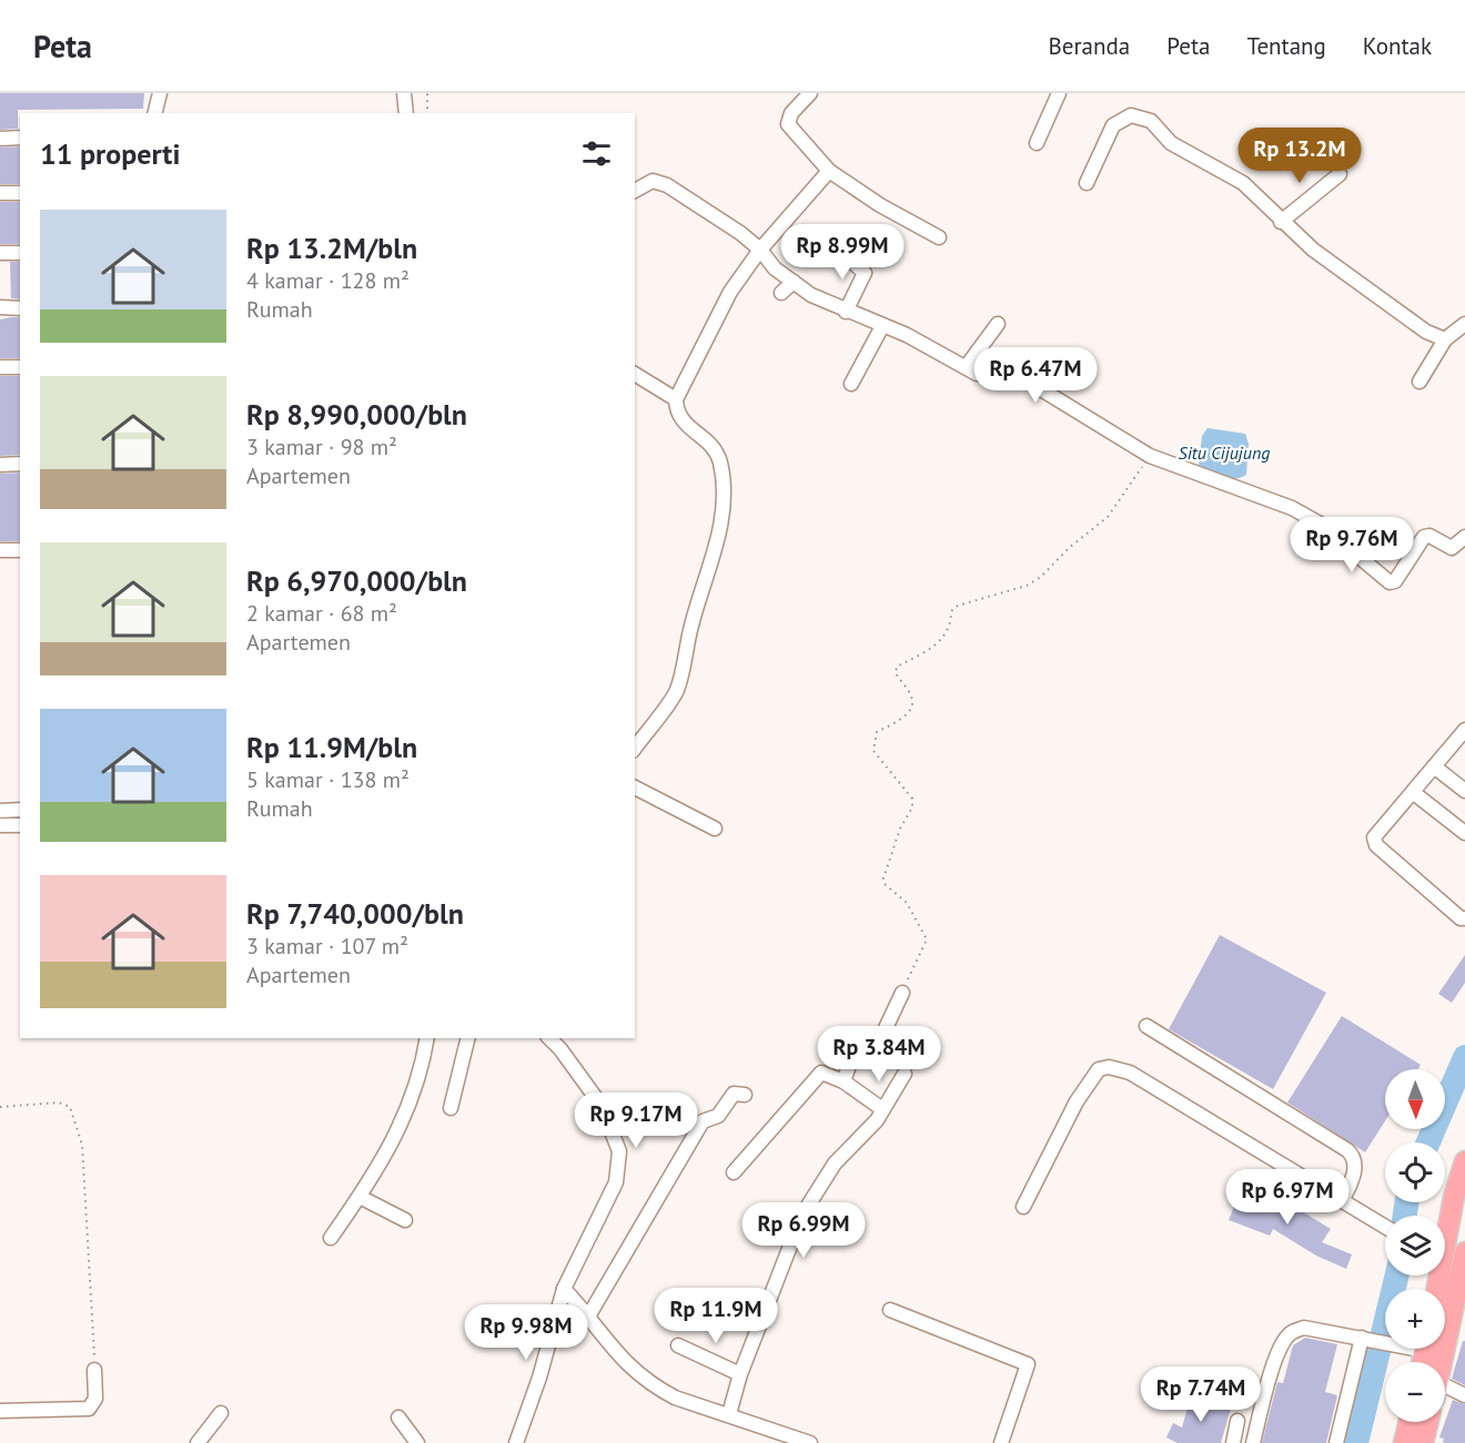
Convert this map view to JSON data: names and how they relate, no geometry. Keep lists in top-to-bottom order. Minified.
{"water":["Situ Cijujung"],"north":"bottom","page":{"header":"Peta","nav":["Beranda","Peta","Tentang","Kontak"],"heading":"11 properti","price":["Rp 13.2M","Rp 8.99M","Rp 6.47M","Rp 9.76M","Rp 3.84M","Rp 9.17M","Rp 6.97M","Rp 6.99M","Rp 11.9M","Rp 9.98M","Rp 7.74M"],"list":[{"name":"Rp 13.2M/bln","note":"4 kamar · 128 m² · Rumah"},{"name":"Rp 8,990,000/bln","note":"3 kamar · 98 m² · Apartemen"},{"name":"Rp 6,970,000/bln","note":"2 kamar · 68 m² · Apartemen"},{"name":"Rp 11.9M/bln","note":"5 kamar · 138 m² · Rumah"},{"name":"Rp 7,740,000/bln","note":"3 kamar · 107 m² · Apartemen"}],"map_buttons":["+","−"]}}
